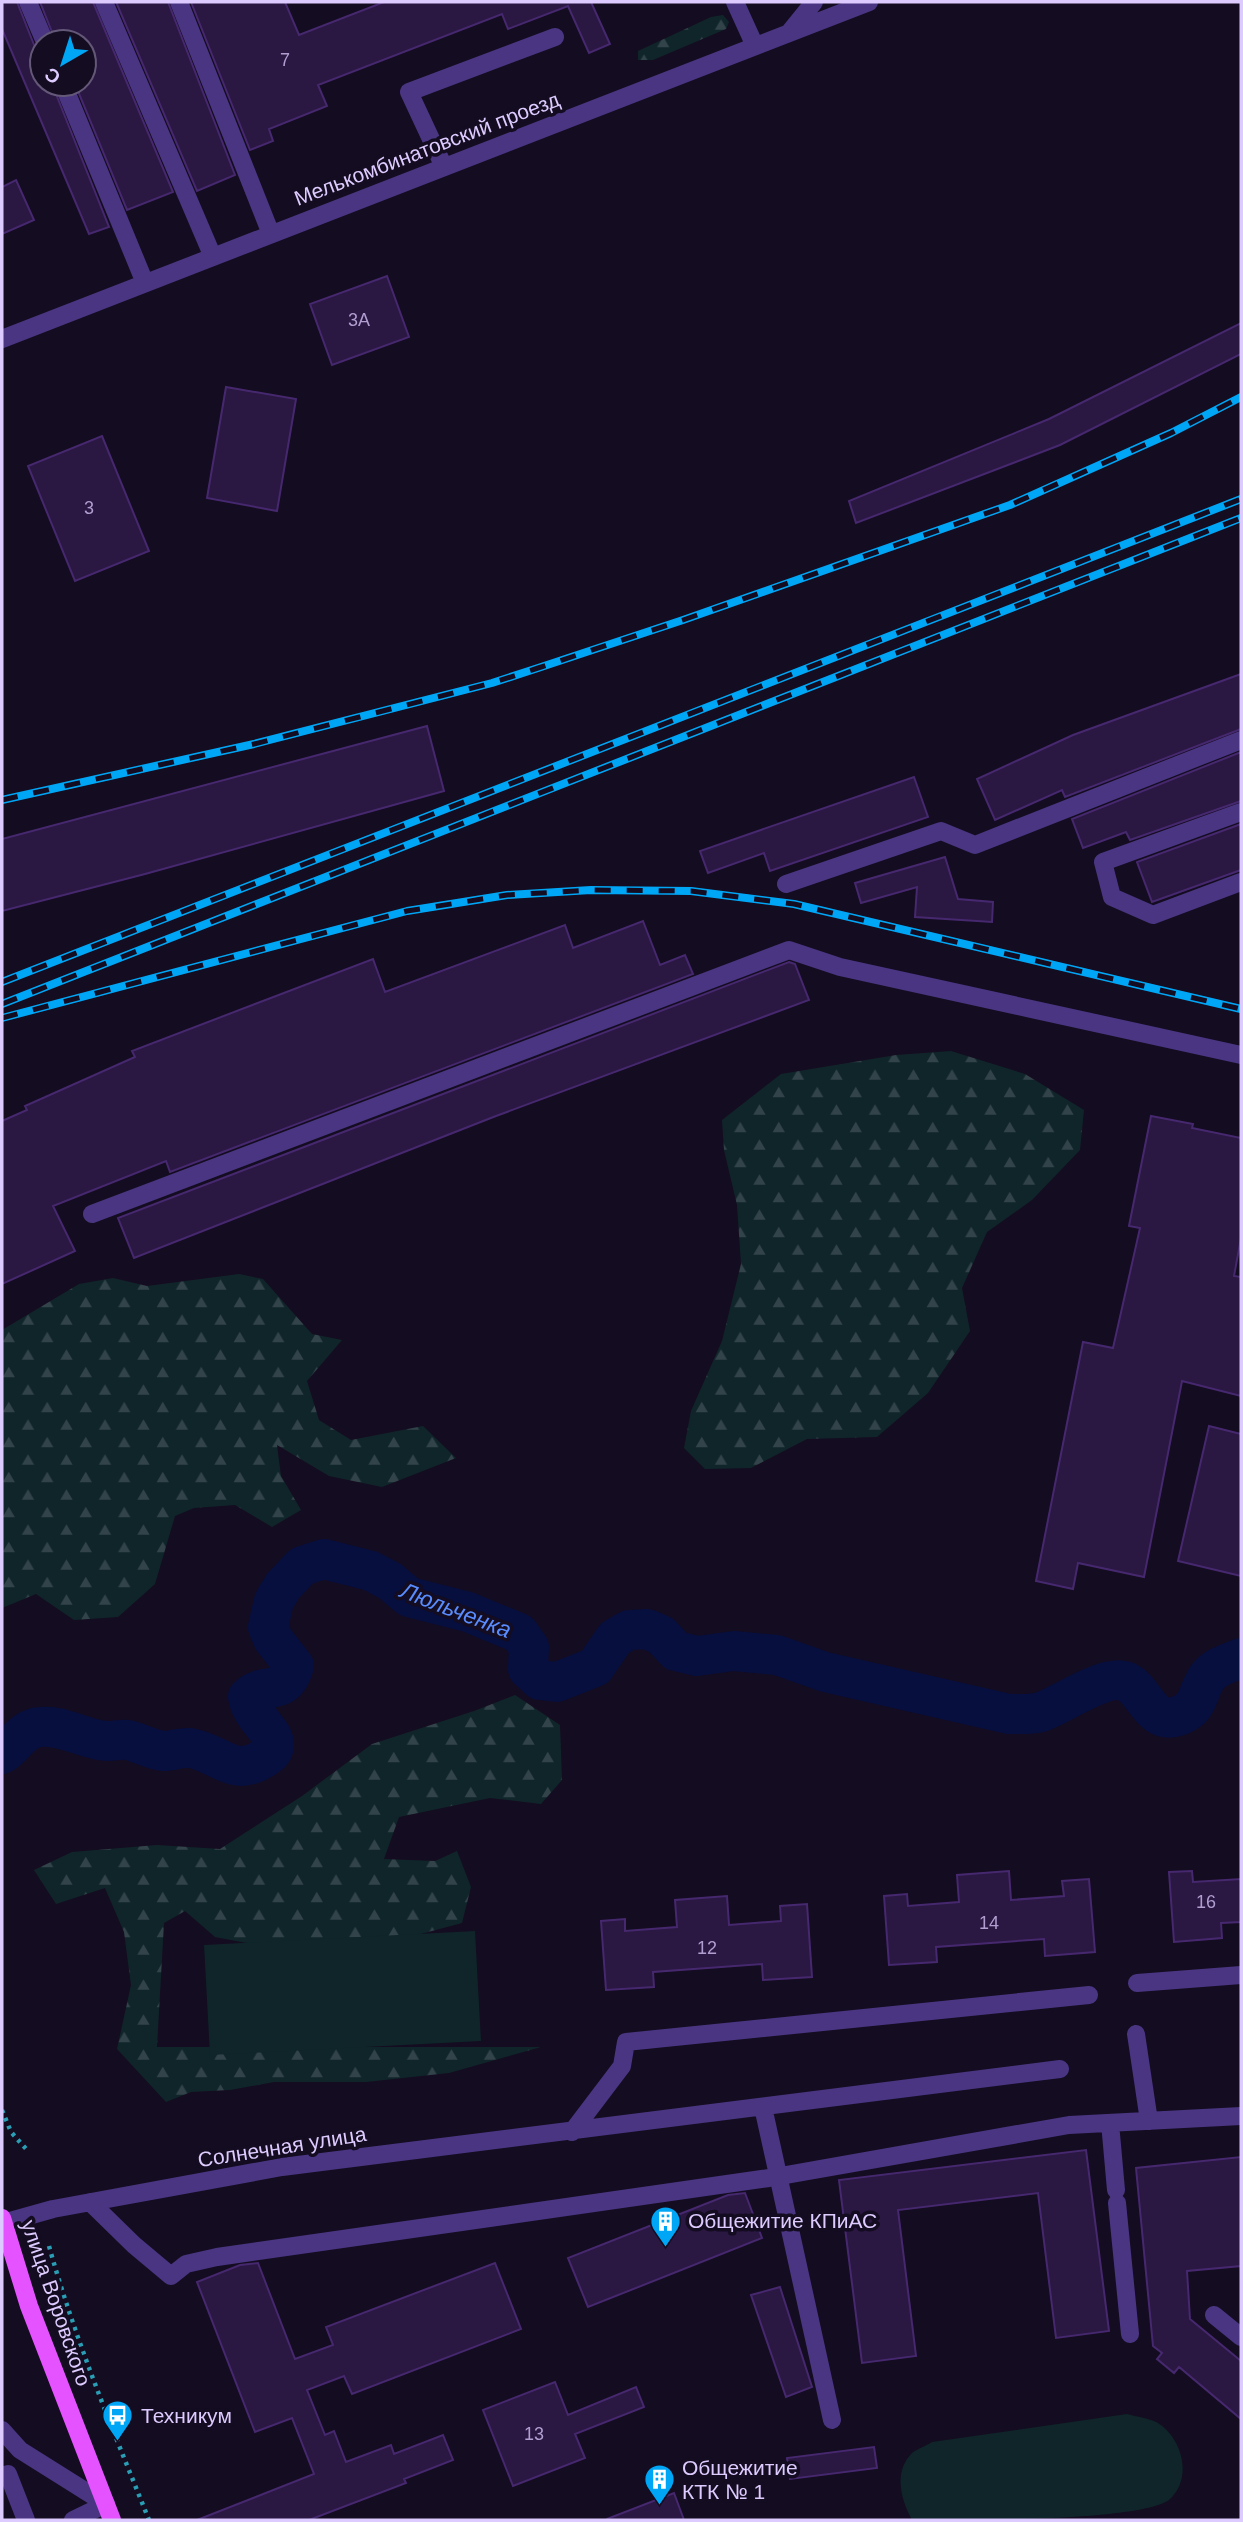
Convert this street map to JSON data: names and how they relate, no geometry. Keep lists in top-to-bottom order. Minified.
{"streets":{"main road":["улица Воровского"],"street":["Мелькомбинатовский проезд","Солнечная улица"]},"crossings":[["Солнечная улица","улица Воровского"]],"water":["Люльченка"],"places":{"building":["Общежитие КПиАС","Общежитие КТК № 1"],"bus stop":["Техникум"]},"house_numbers":["7","3А","3","16","14","12","13"],"north":"bottom left"}
